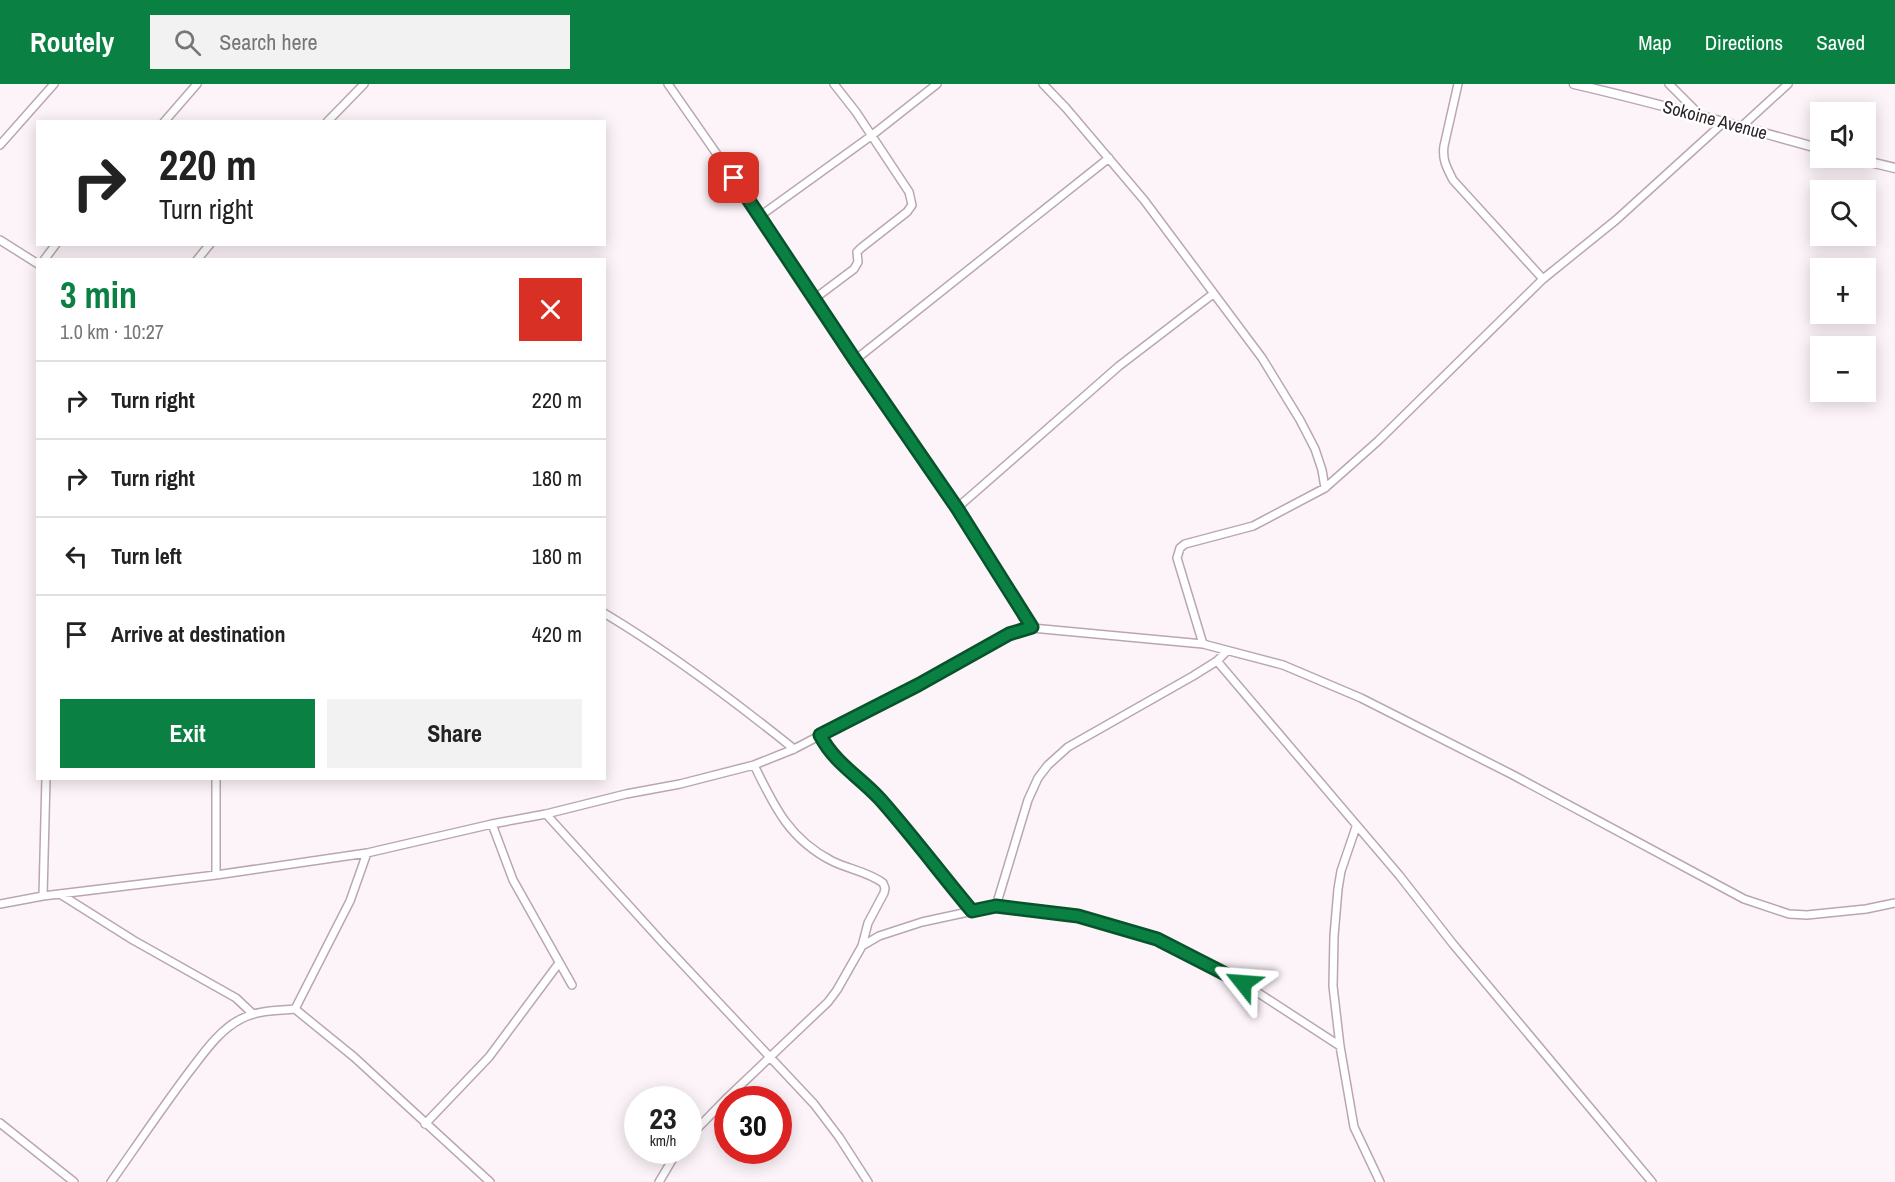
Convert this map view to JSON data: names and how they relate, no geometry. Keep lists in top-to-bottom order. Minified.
{"streets":{"street":["Sokoine Avenue"]},"page":{"header":"Routely","search":"Search here","nav":["Map","Directions","Saved"],"map_buttons":["+","−"],"turn":["220 m","Turn right"],"heading":["3 min","1.0 km · 10:27"],"list":[{"name":"Turn right","value":"220 m"},{"name":"Turn right","value":"180 m"},{"name":"Turn left","value":"180 m"},{"name":"Arrive at destination","value":"420 m"}],"buttons":["Exit","Share"],"speed":"23 km/h","limit":"30"}}
